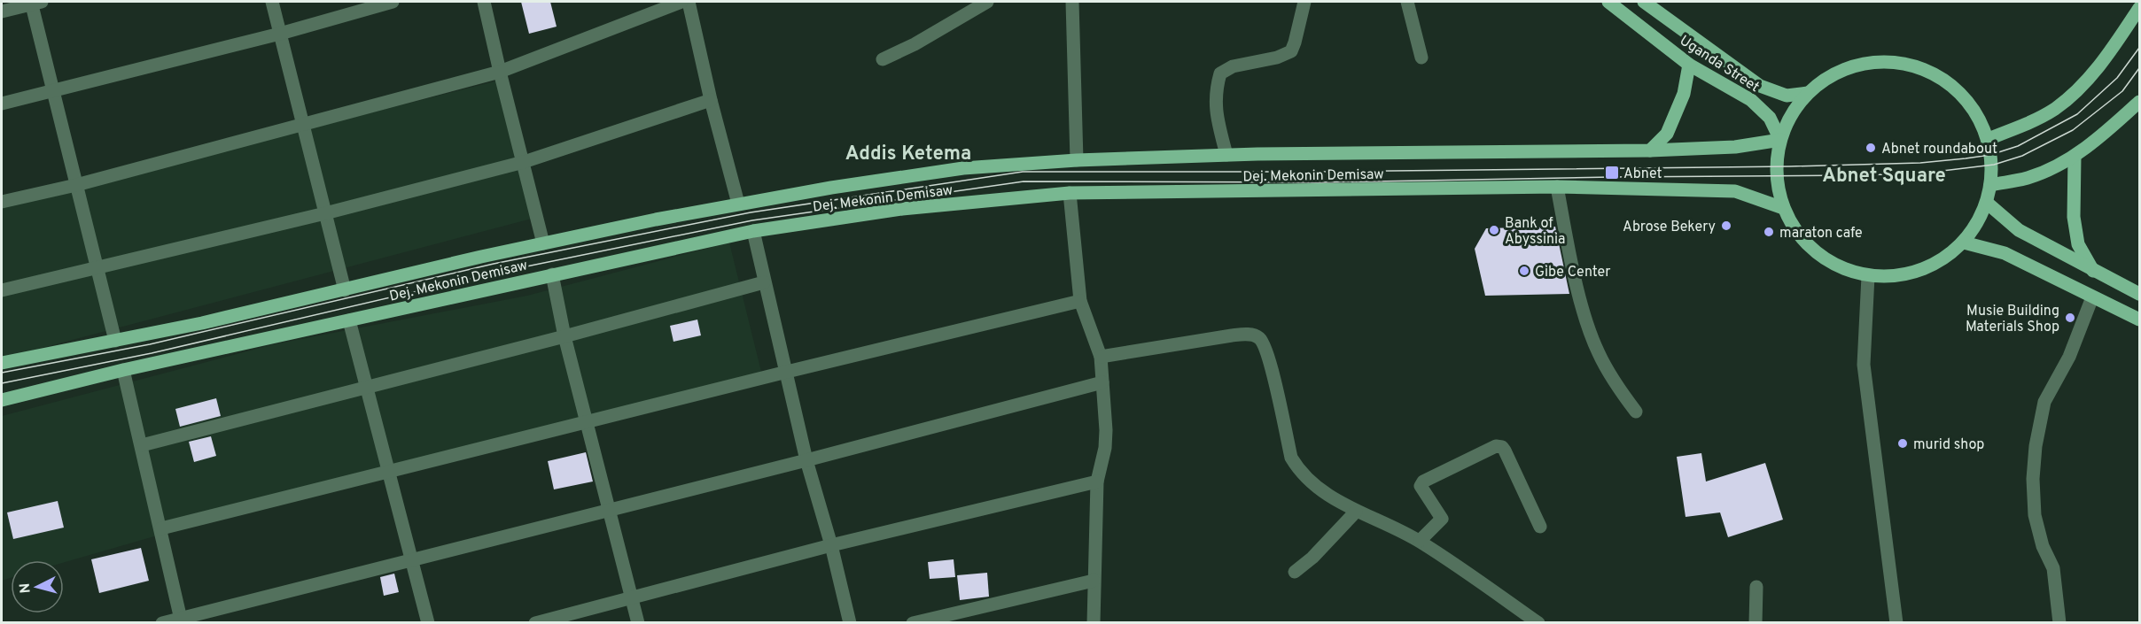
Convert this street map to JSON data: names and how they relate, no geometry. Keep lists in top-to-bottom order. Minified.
{"streets":{"main road":["Uganda Street","Dej. Mekonin Demisaw"]},"crossings":[["Uganda Street","Dej. Mekonin Demisaw"]],"districts":["Addis Ketema","Abnet Square"],"places":{"other":["Abnet roundabout","Abrose Bekery","Bank of Abyssinia","maraton cafe","Gibe Center","Musie Building Materials Shop","murid shop"],"transit":["Abnet"]},"north":"left"}
